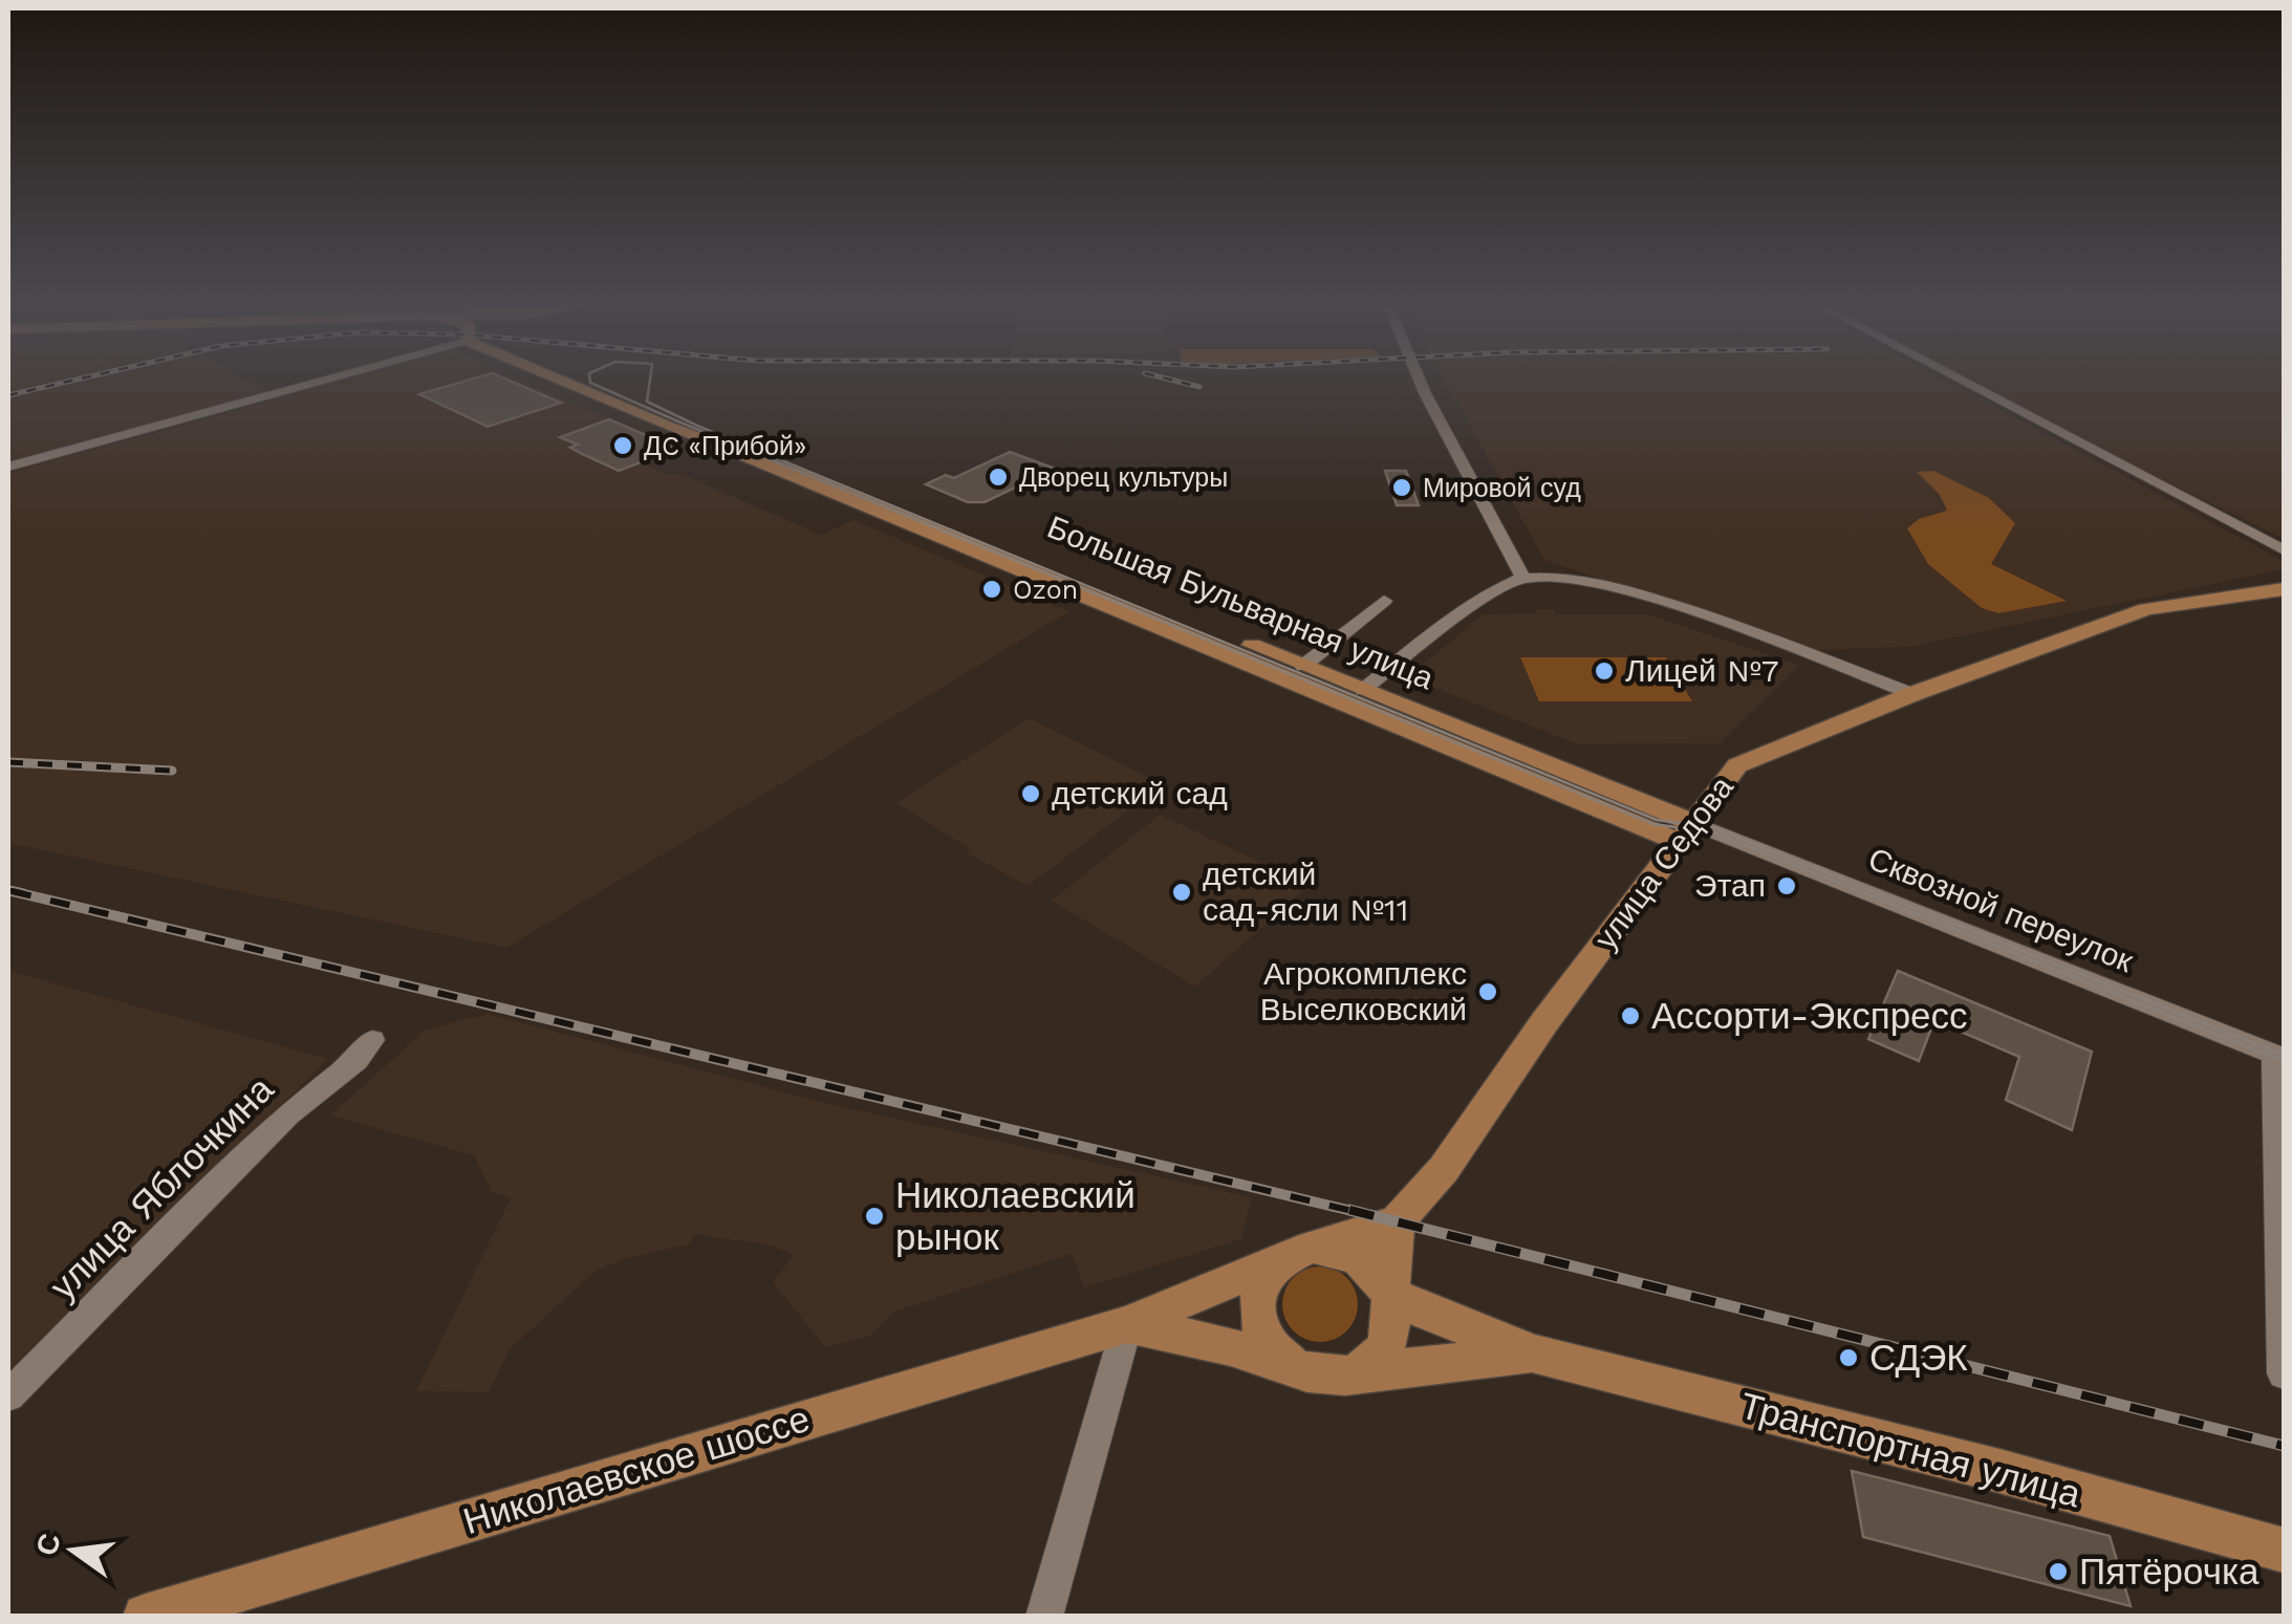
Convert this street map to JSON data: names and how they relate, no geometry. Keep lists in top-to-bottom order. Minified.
{"streets":{"main road":["Большая Бульварная улица","улица Седова","Транспортная улица","Николаевское шоссе"],"street":["Сквозной переулок","улица Яблочкина"]},"crossings":[["Большая Бульварная улица","улица Седова"],["Большая Бульварная улица","Сквозной переулок"],["улица Седова","Сквозной переулок"]],"places":["ДC «Прибой»","Дворец культуры","Мировой суд","Ozon","Лицей №7","детский сад","Этап","детский сад-ясли №11","Агрокомплекс Выселковский","Ассорти-Экспресс","Николаевский рынок","СДЭК","Пятёрочка"],"north":"left"}
